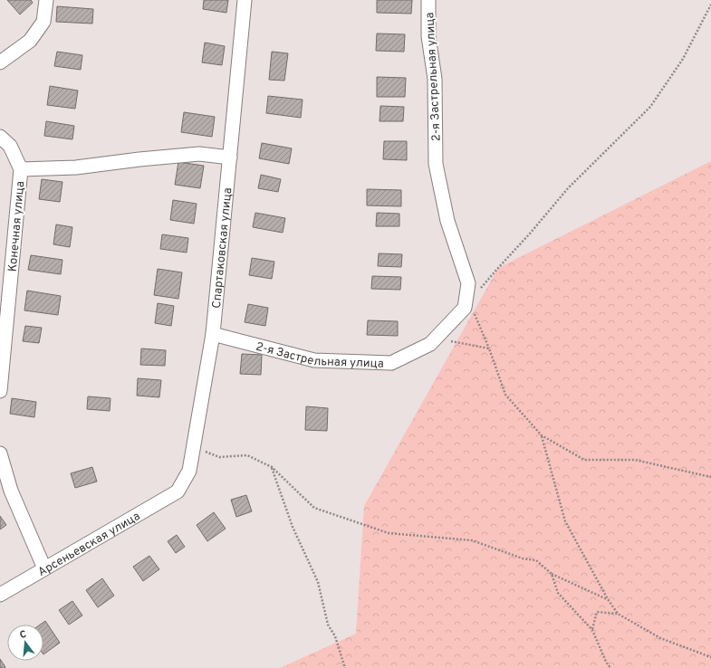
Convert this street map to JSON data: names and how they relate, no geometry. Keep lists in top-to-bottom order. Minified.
{"streets":{"street":["2-я Застрельная улица","Конечная улица","Спартаковская улица","Арсеньевская улица"]},"crossings":[["2-я Застрельная улица","Спартаковская улица"],["Спартаковская улица","Арсеньевская улица"]],"north":"top"}
